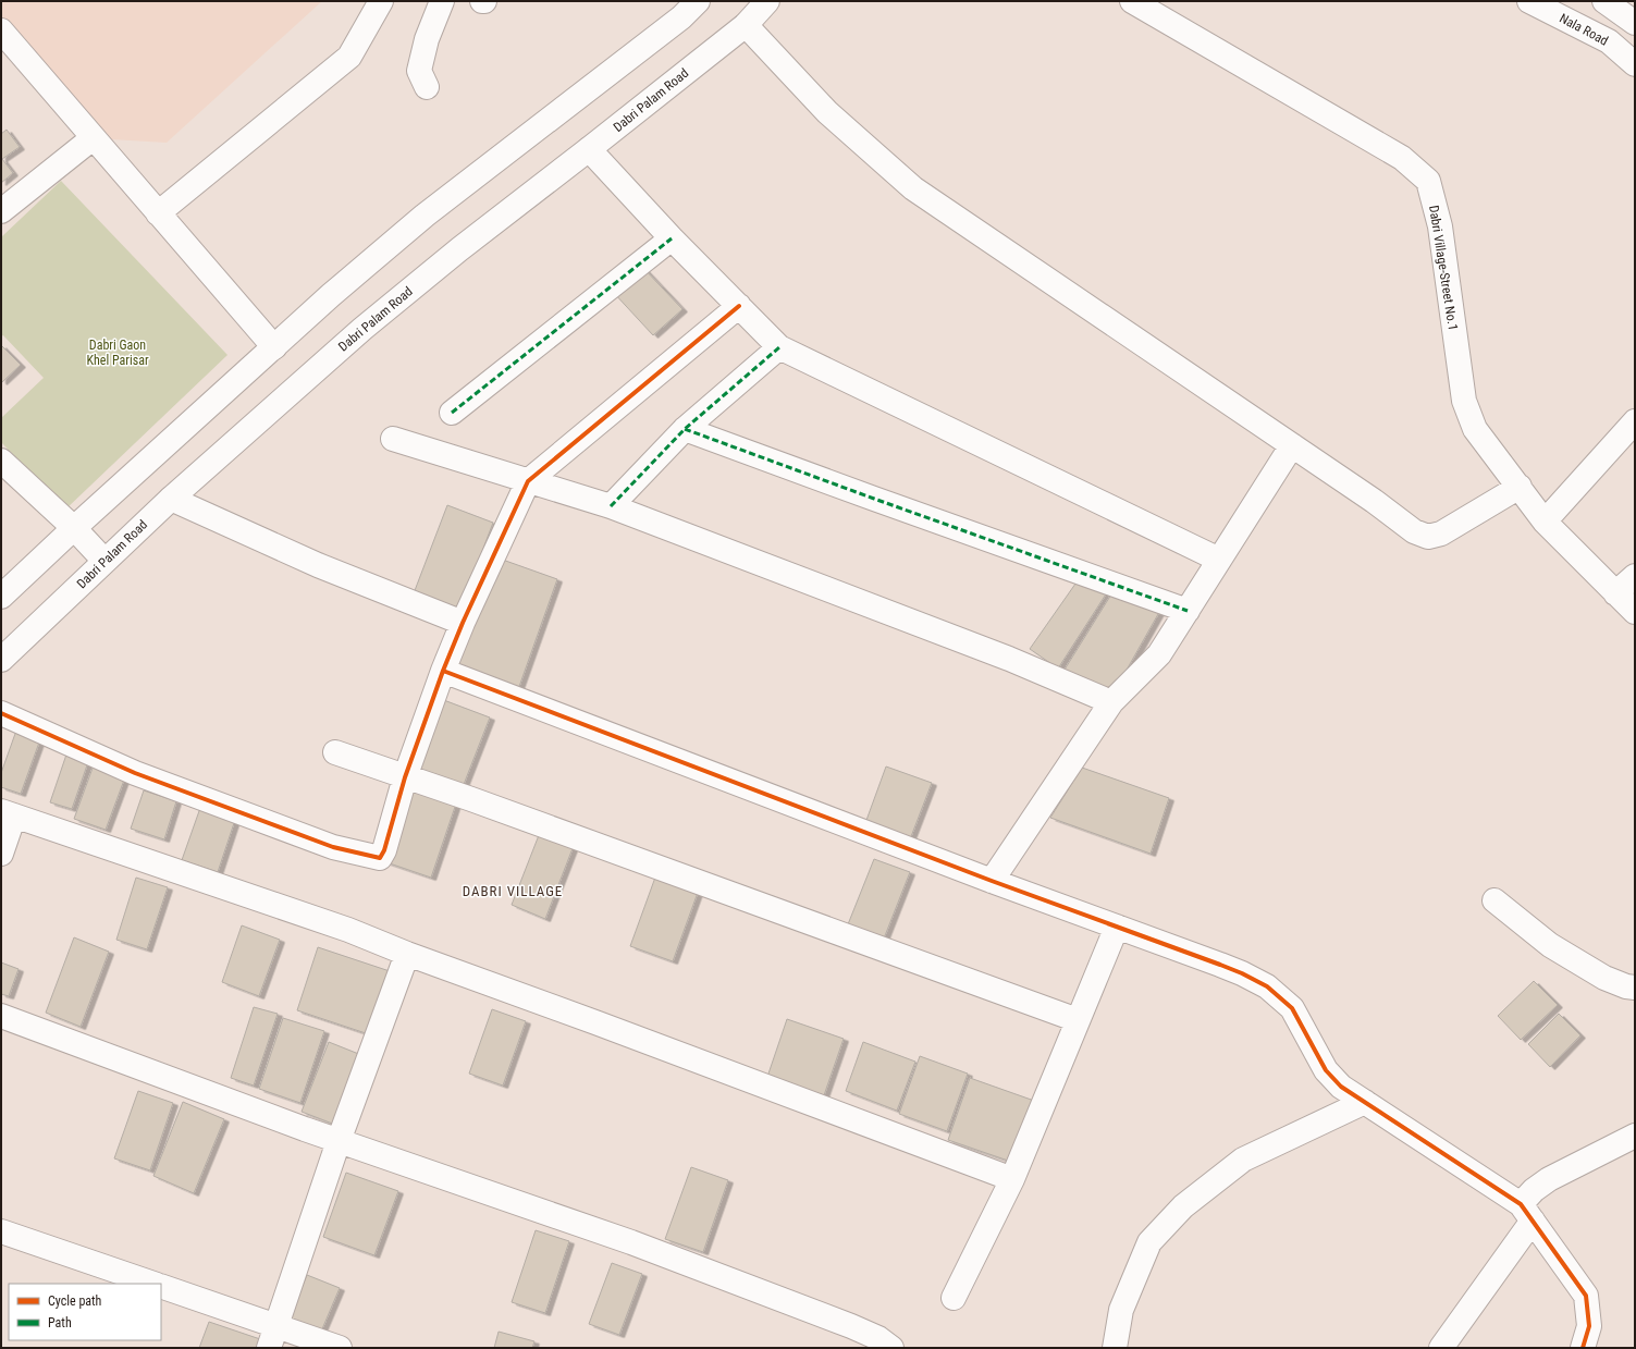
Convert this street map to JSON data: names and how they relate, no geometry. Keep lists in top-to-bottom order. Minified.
{"streets":{"street":["Nala Road","Dabri Palam Road","Dabri Village-Street No.1"]},"districts":["DABRI VILLAGE"],"parks":["Dabri Gaon Khel Parisar"],"legend":["Cycle path","Path"]}
